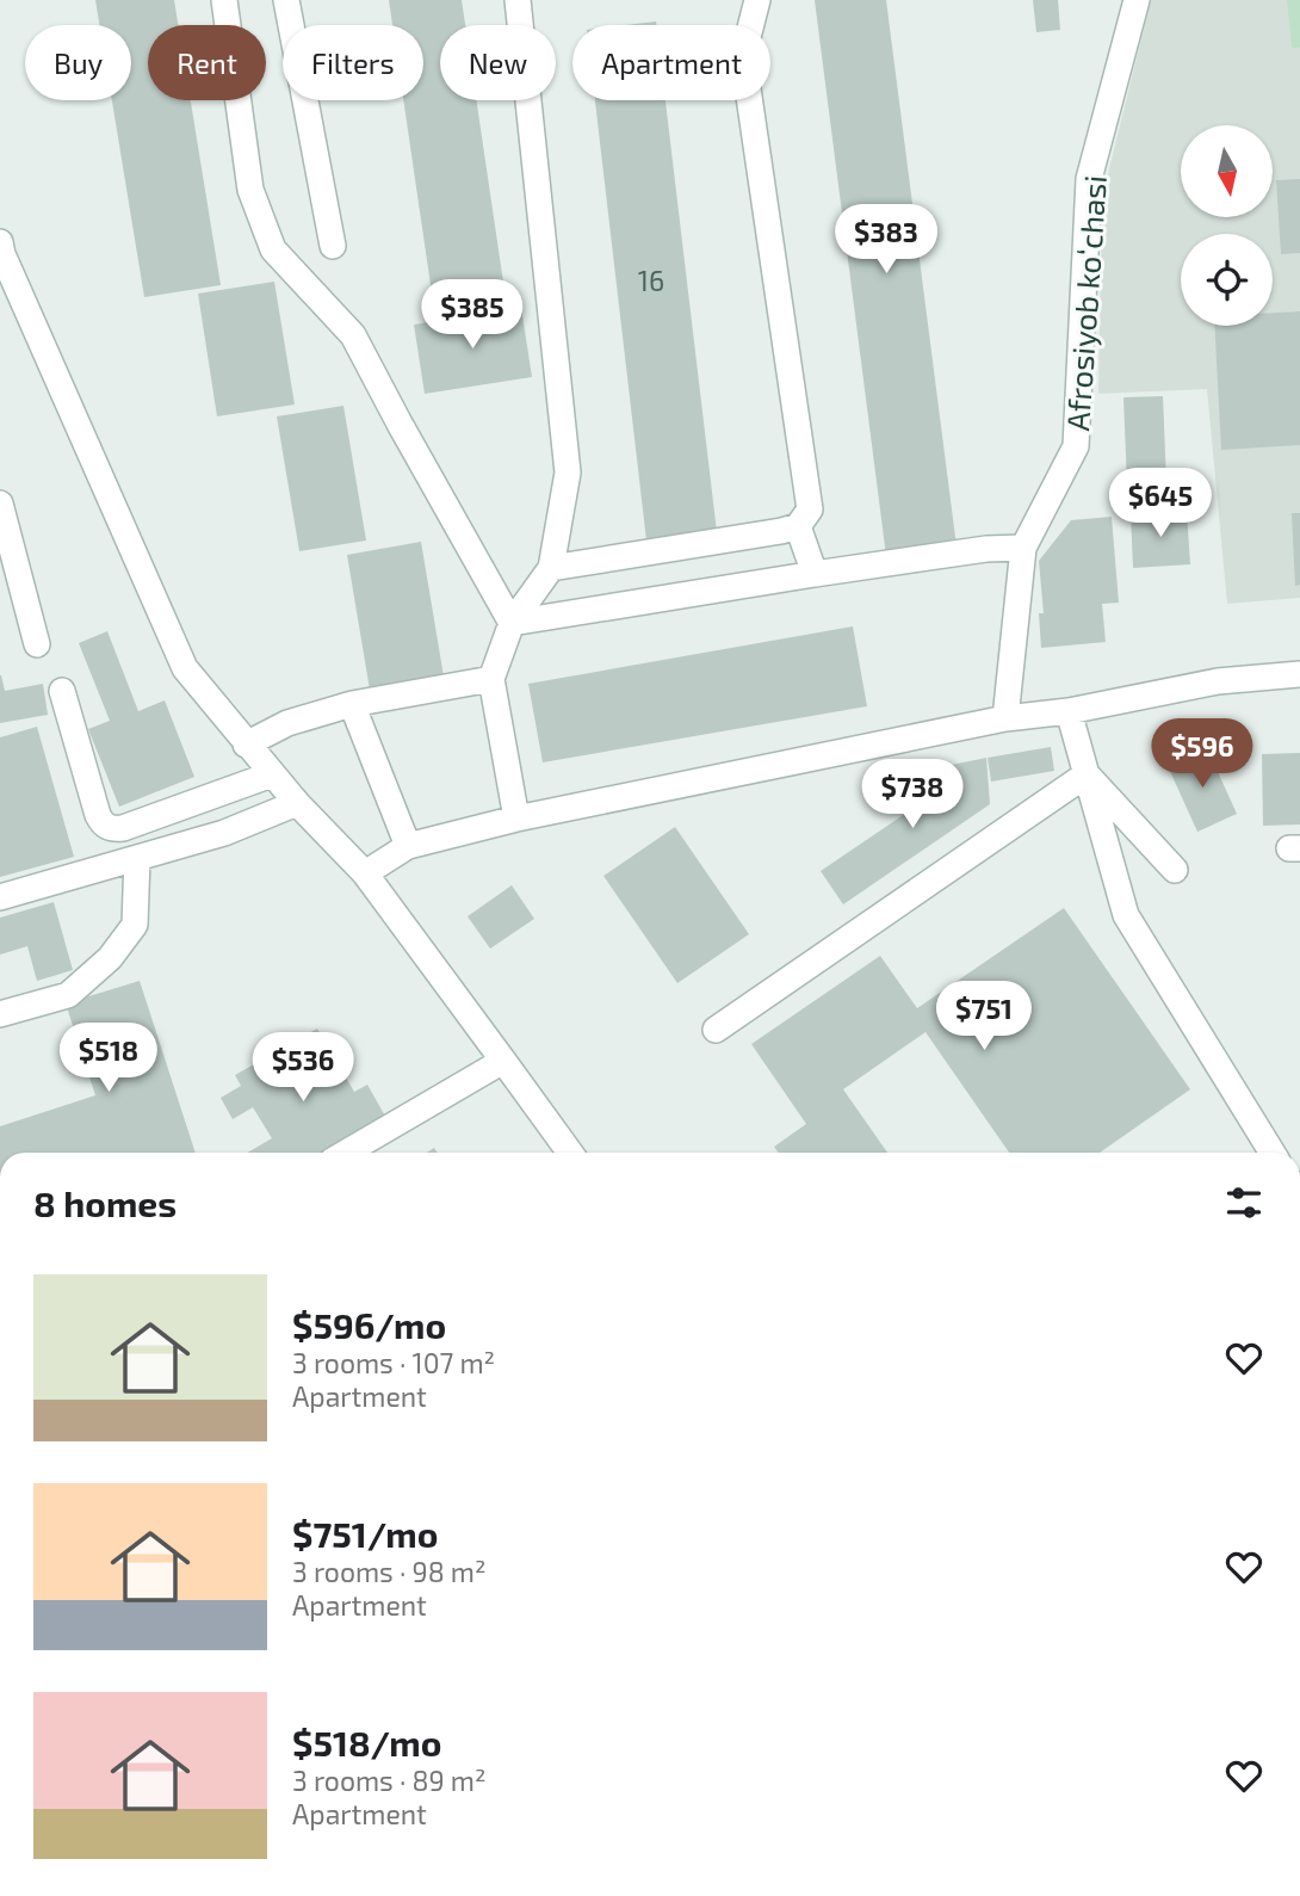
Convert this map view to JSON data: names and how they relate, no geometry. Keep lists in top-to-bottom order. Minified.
{"streets":{"street":["Afrosiyob koʻchasi"]},"house_numbers":["16"],"north":"bottom","page":{"chip":["Buy","Rent","Filters","New","Apartment"],"price":["$383","$385","$645","$596","$738","$751","$518","$536"],"heading":"8 homes","list":[{"name":"$596/mo","note":"3 rooms · 107 m² · Apartment"},{"name":"$751/mo","note":"3 rooms · 98 m² · Apartment"},{"name":"$518/mo","note":"3 rooms · 89 m² · Apartment"}]}}
